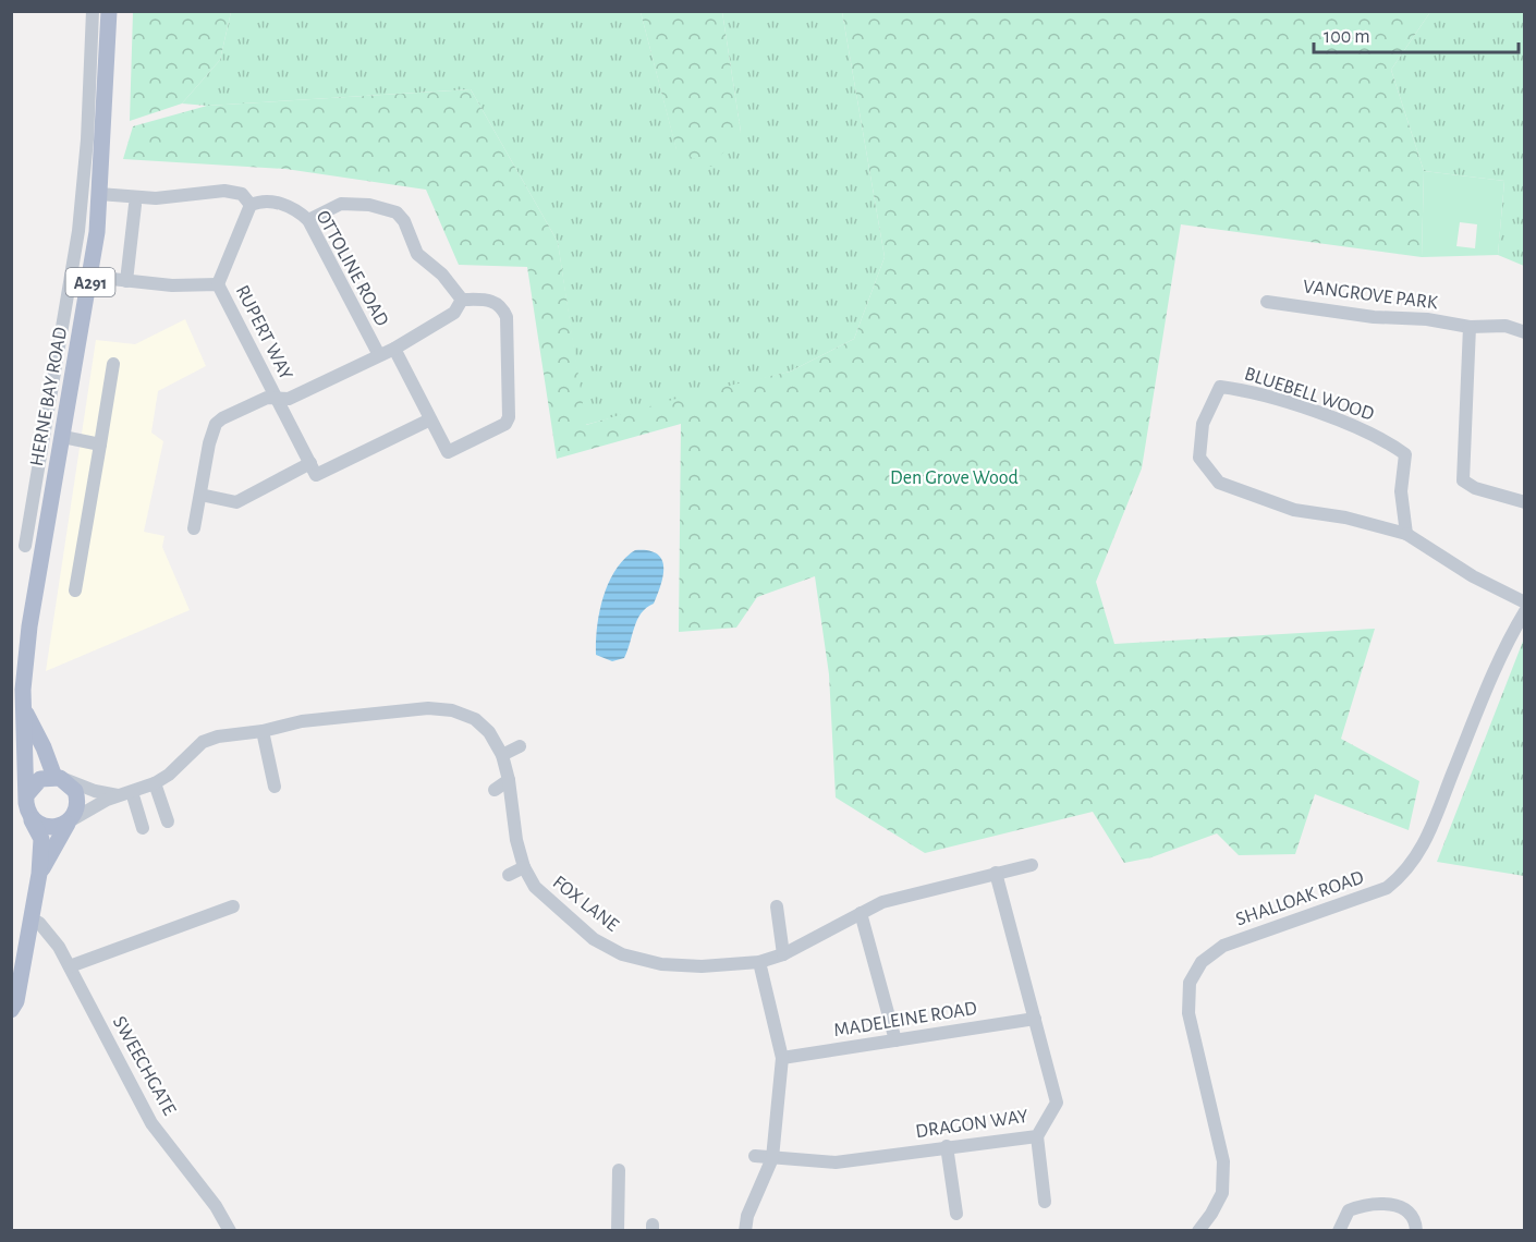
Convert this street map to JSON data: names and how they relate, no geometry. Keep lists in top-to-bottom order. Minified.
{"streets":{"main road":["A291","HERNE BAY ROAD"],"street":["OTTOLINE ROAD","VANGROVE PARK","RUPERT WAY","BLUEBELL WOOD","SHALLOAK ROAD","FOX LANE","MADELEINE ROAD","SWEECHGATE","DRAGON WAY"]},"crossings":[["OTTOLINE ROAD","HERNE BAY ROAD"],["RUPERT WAY","HERNE BAY ROAD"],["HERNE BAY ROAD","FOX LANE"],["HERNE BAY ROAD","SWEECHGATE"],["FOX LANE","DRAGON WAY"],["MADELEINE ROAD","DRAGON WAY"]],"parks":["Den Grove Wood"],"scale_bar":"100 m"}
